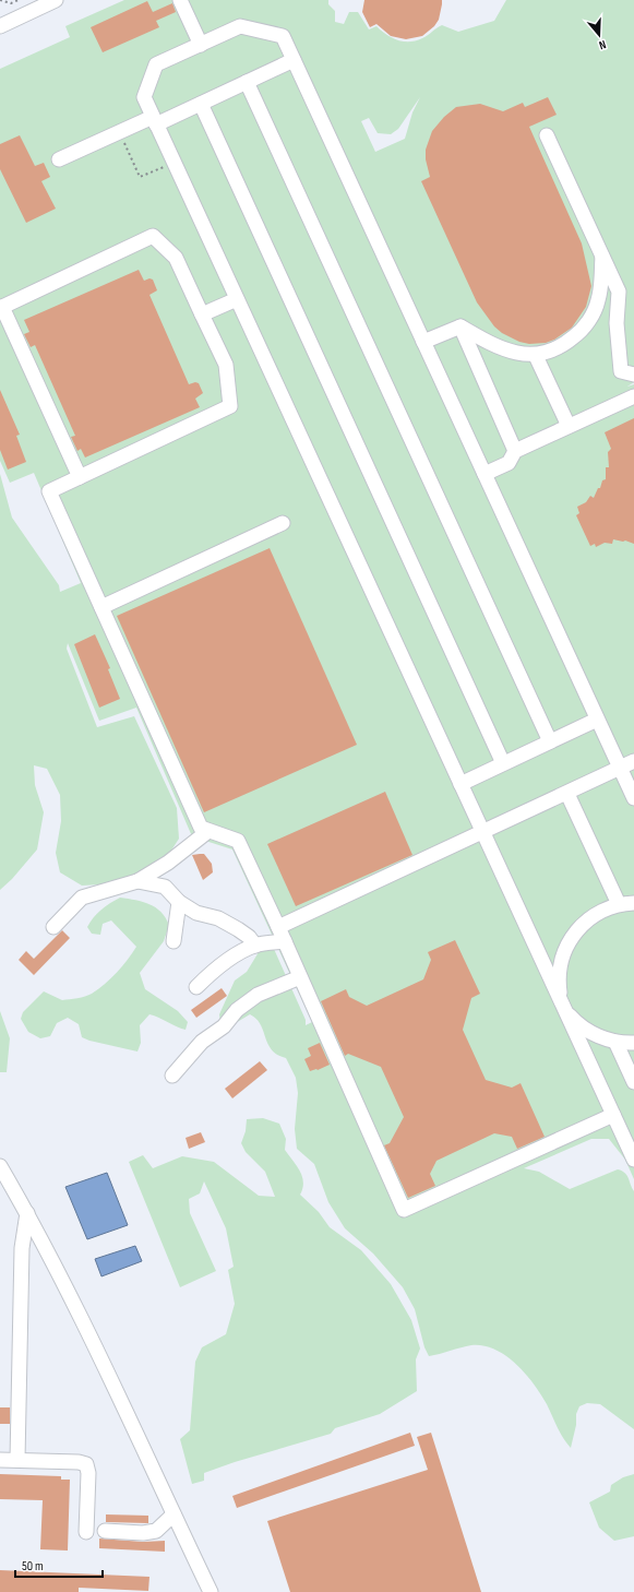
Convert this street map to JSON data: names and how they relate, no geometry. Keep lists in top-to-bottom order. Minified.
{"scale_bar":"50 m","north":"bottom"}
